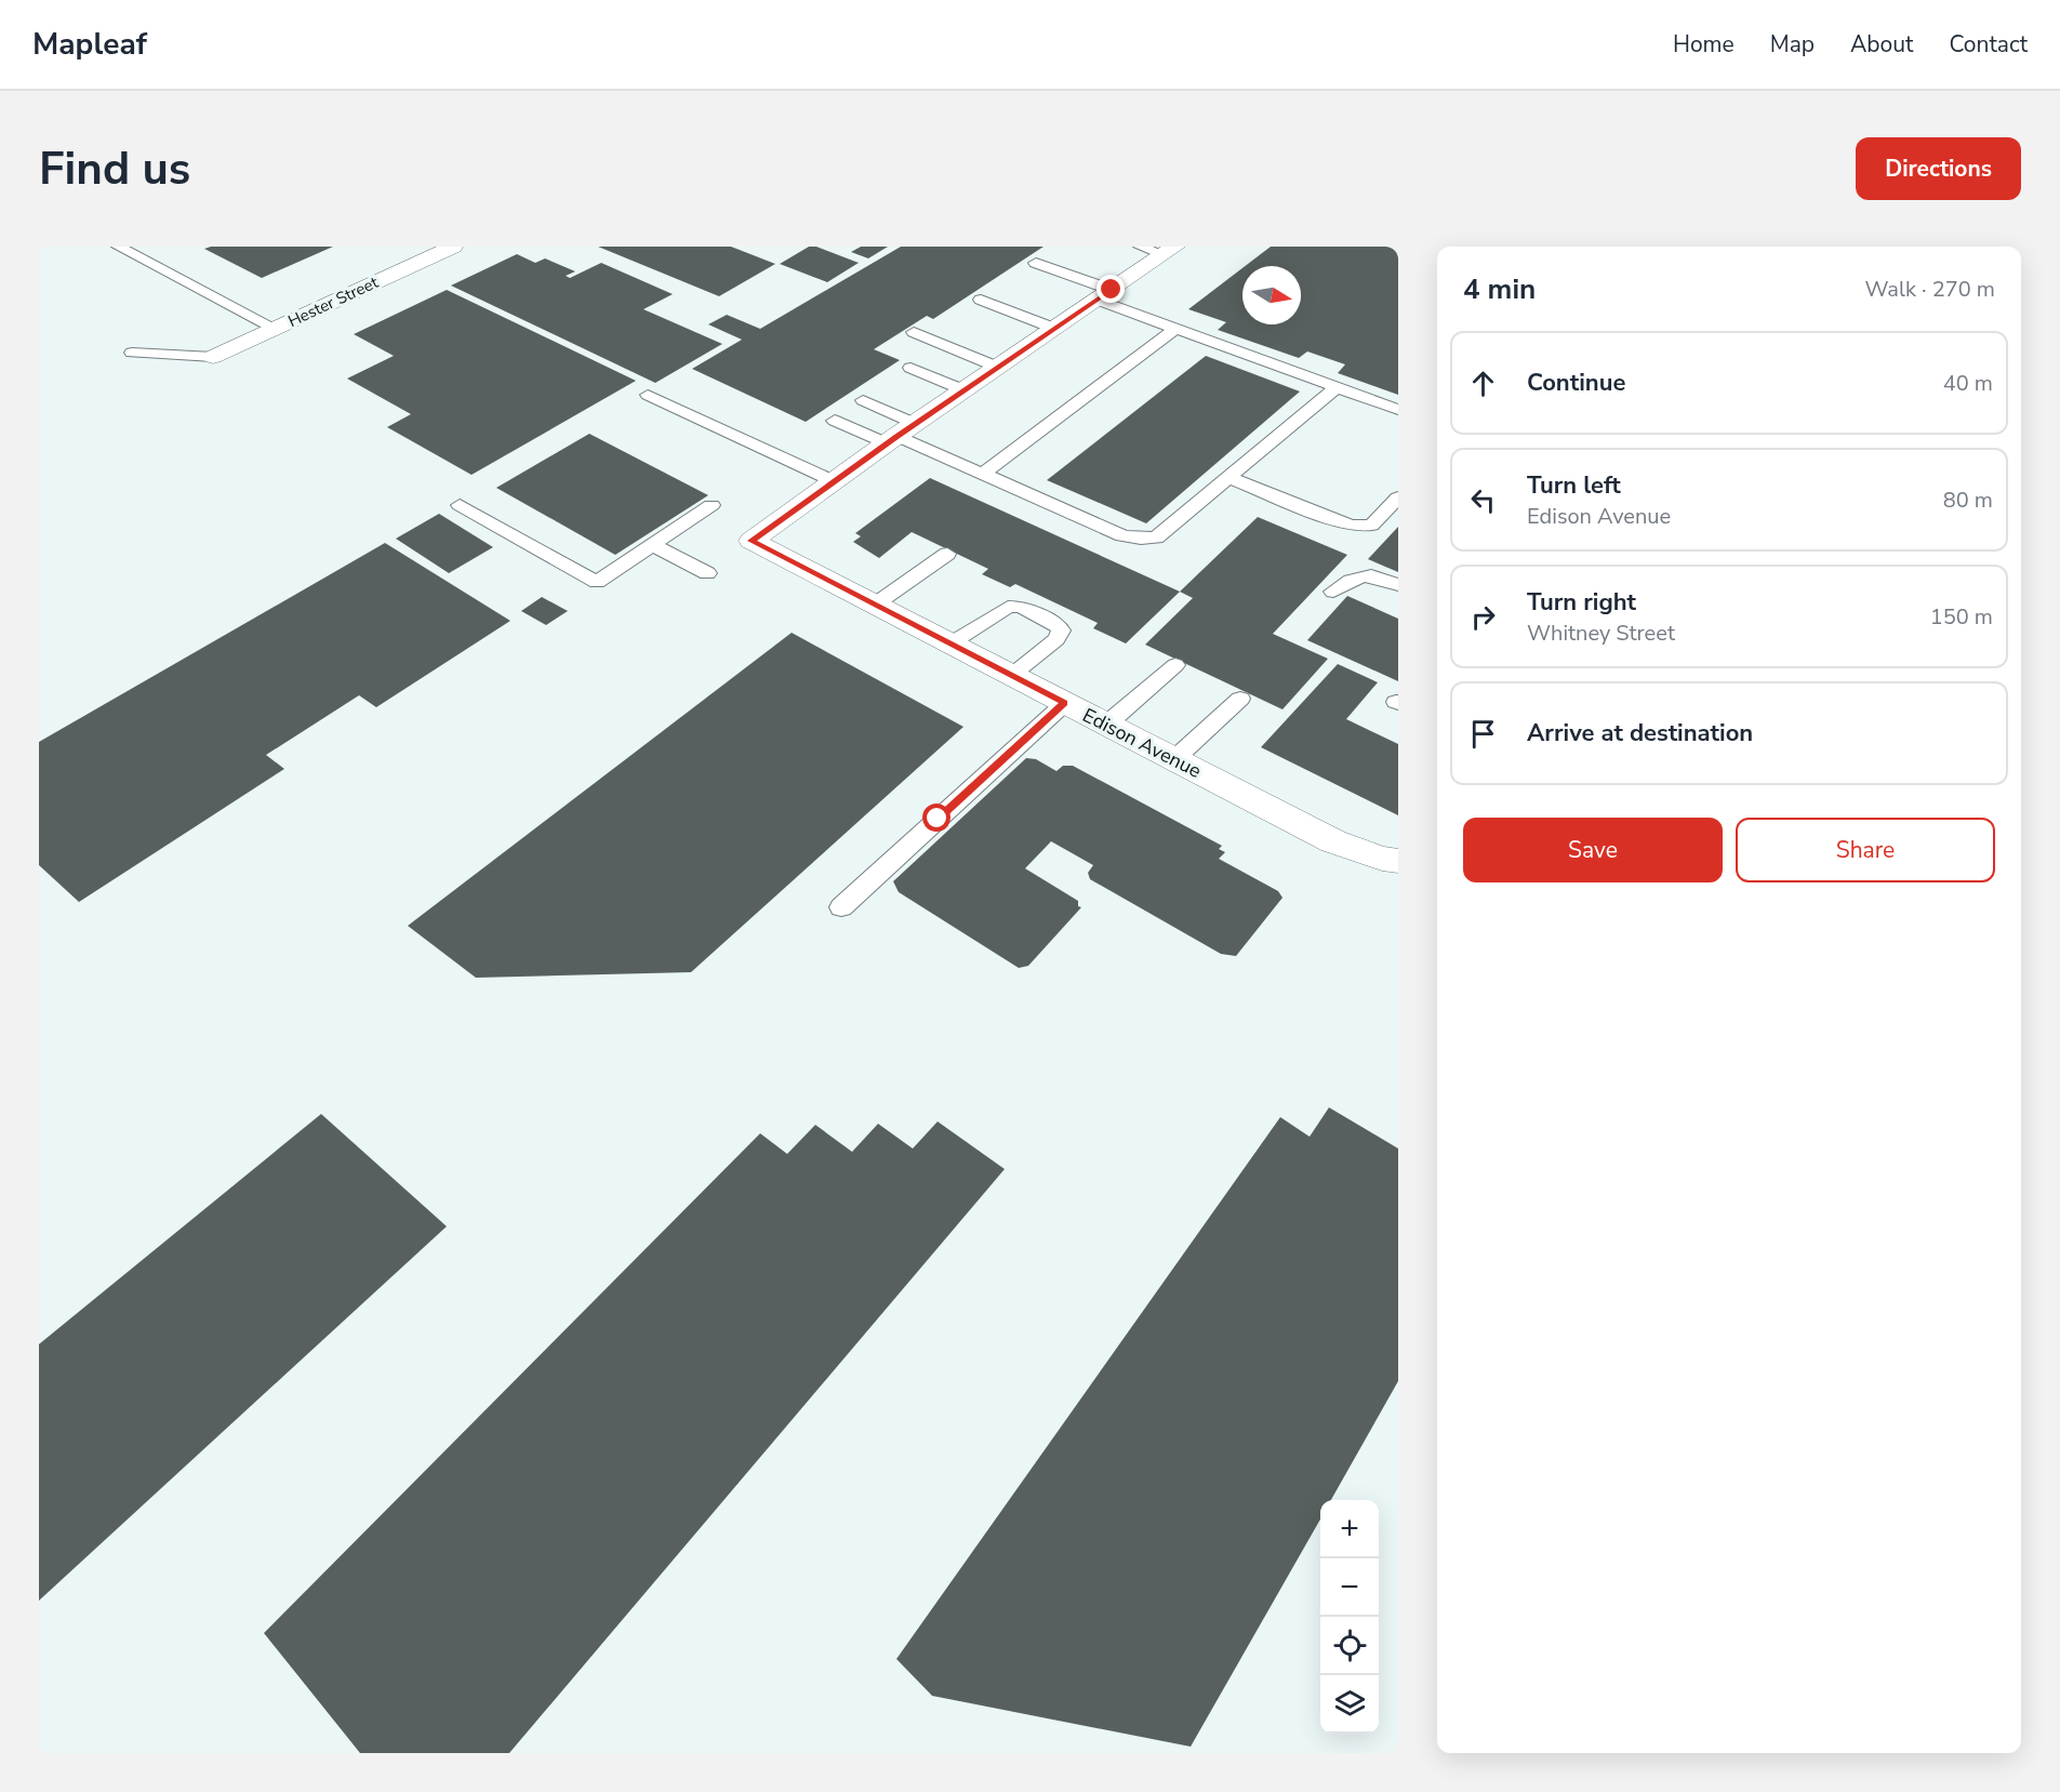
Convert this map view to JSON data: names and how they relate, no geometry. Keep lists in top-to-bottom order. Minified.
{"streets":{"street":["Hester Street","Edison Avenue"]},"north":"right","page":{"header":"Mapleaf","nav":["Home","Map","About","Contact"],"buttons":["Directions",["Save","Share"]],"title":"Find us","heading":["4 min","Walk · 270 m"],"list":[["Continue","40 m"],["Turn left","Edison Avenue","80 m"],["Turn right","Whitney Street","150 m"],"Arrive at destination"],"map_buttons":["+","−"]}}
